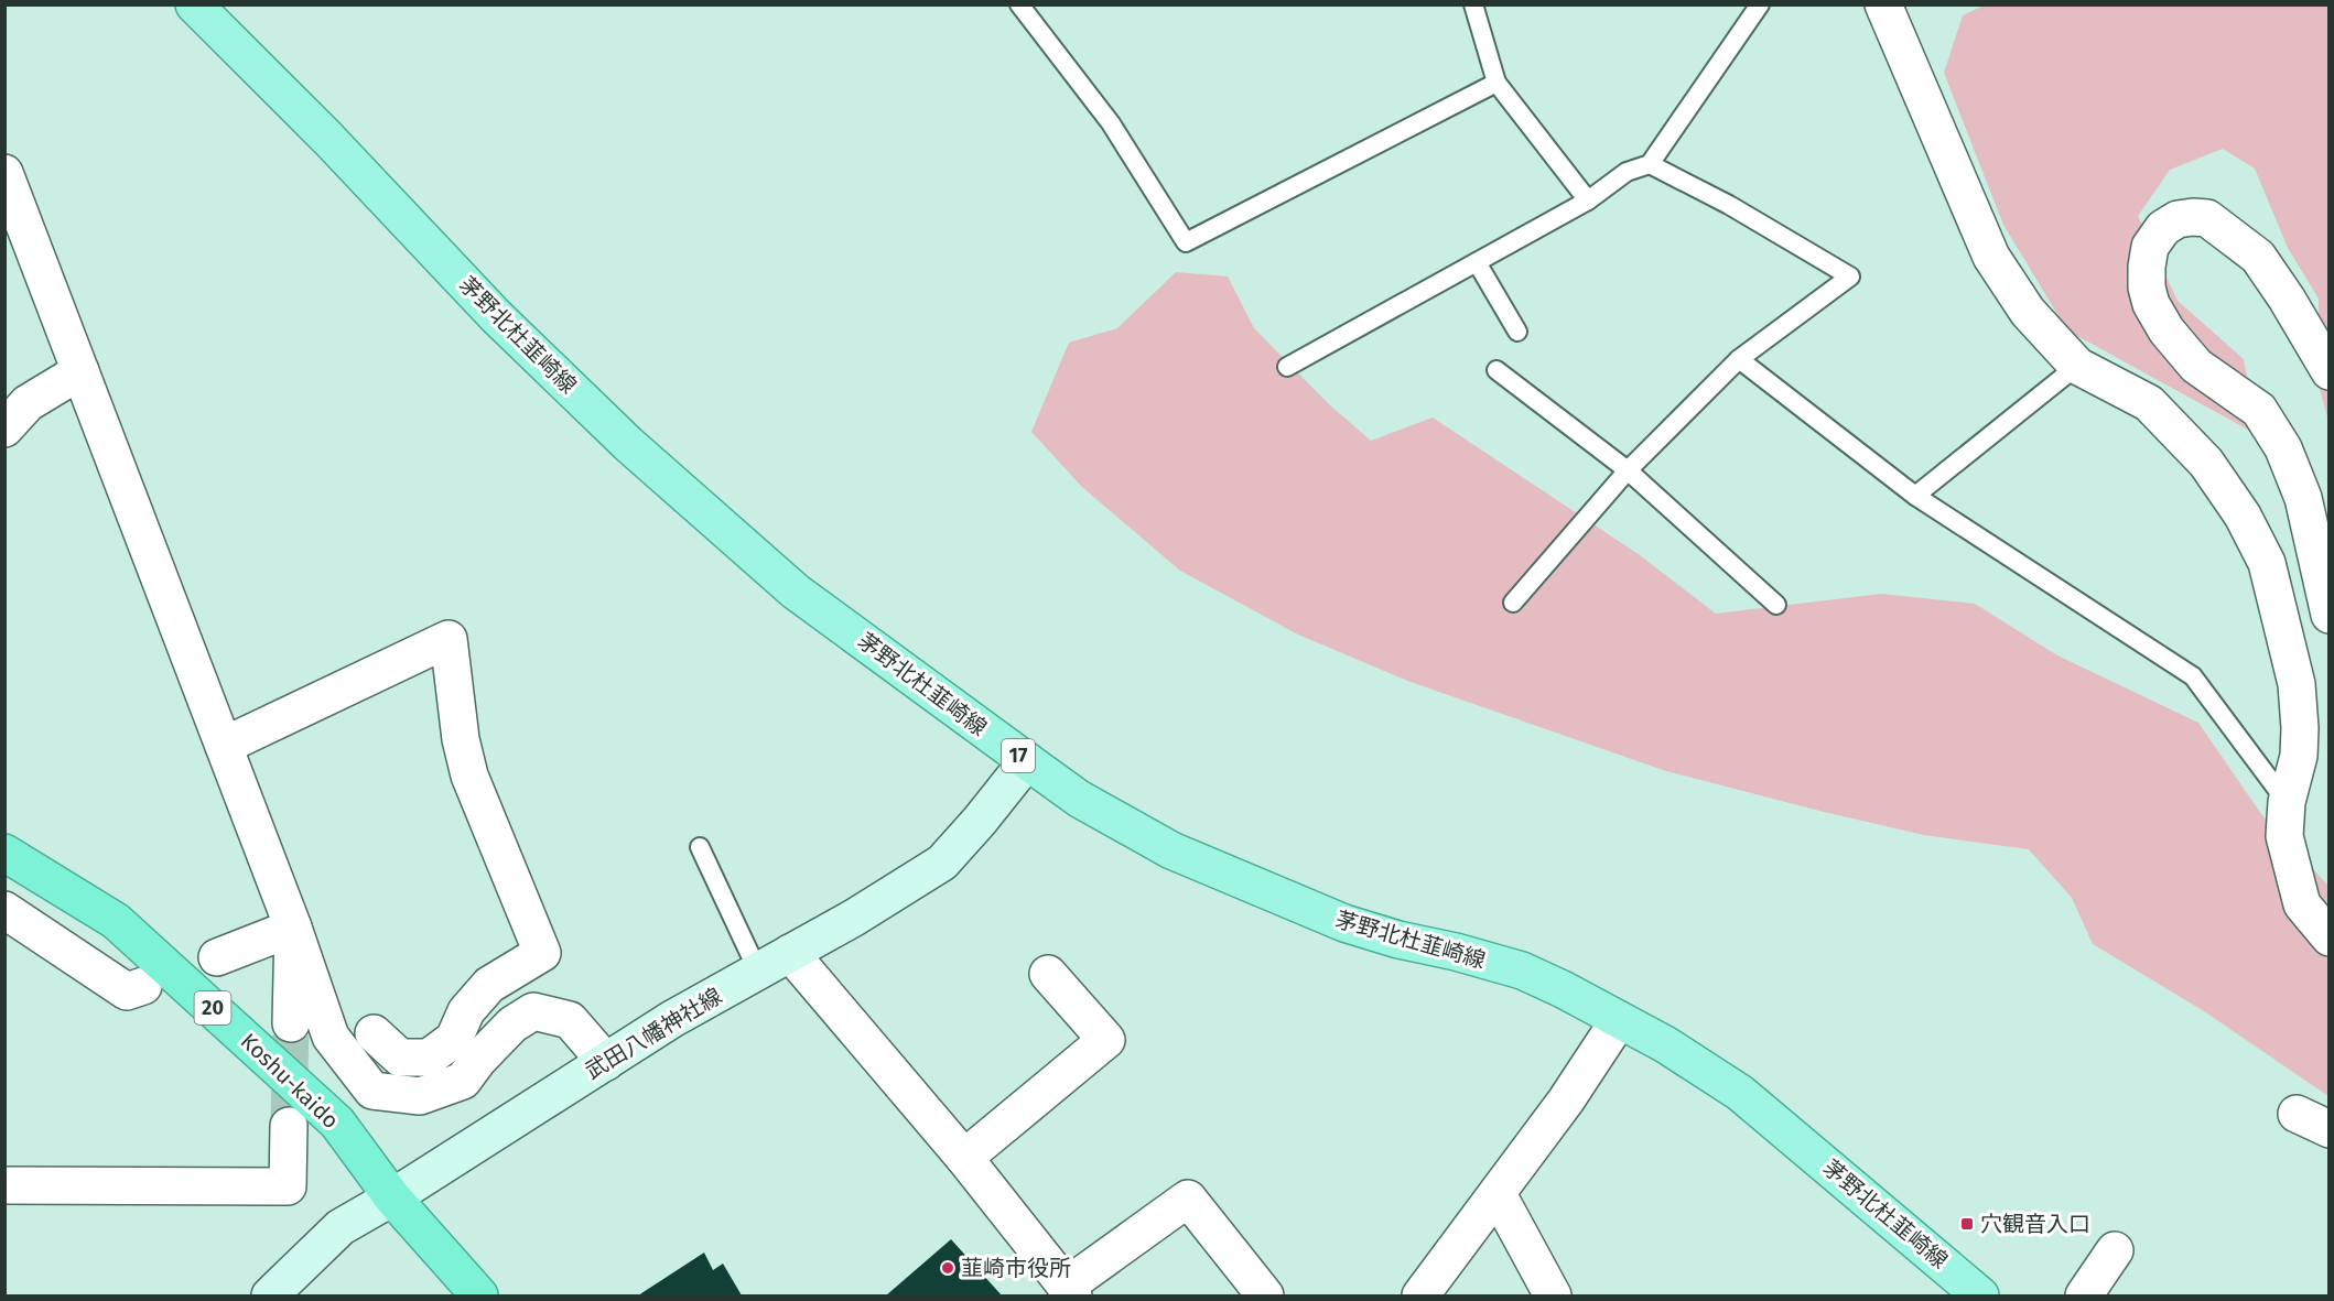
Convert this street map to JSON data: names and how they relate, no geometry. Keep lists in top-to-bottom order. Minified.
{"streets":{"highway":["20","Koshu-kaido"],"main road":["茅野北杜韮崎線","17","武田八幡神社線"]},"crossings":[["茅野北杜韮崎線","武田八幡神社線"],["武田八幡神社線","Koshu-kaido"]],"places":{"transit":["穴観音入口"],"other":["韮崎市役所"]}}
